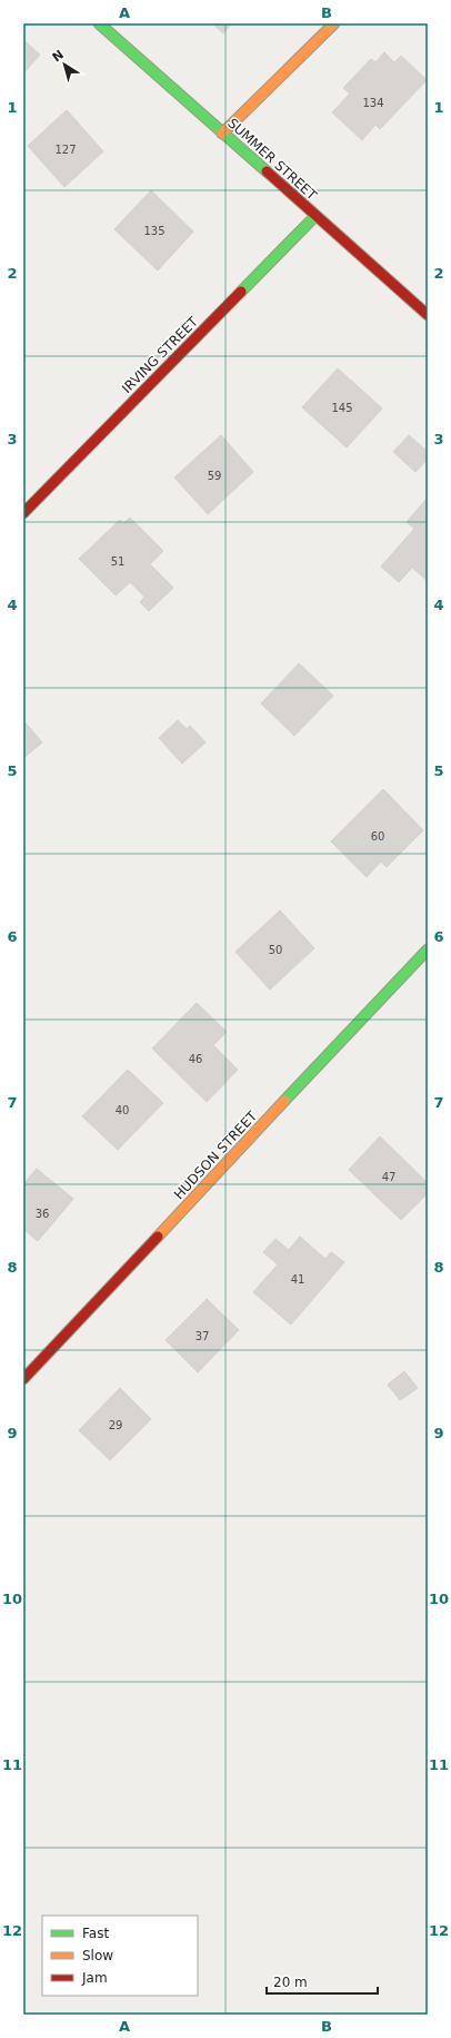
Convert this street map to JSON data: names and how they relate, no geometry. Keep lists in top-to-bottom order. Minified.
{"streets":{"street":["SUMMER STREET","IRVING STREET","HUDSON STREET"]},"crossings":[["SUMMER STREET","IRVING STREET"]],"house_numbers":["134","127","135","145","59","51","60","50","46","40","47","36","41","37","29"],"legend":["Fast","Slow","Jam"],"scale_bar":"20 m","north":"top left","grid":{"columns":["A","B"],"rows":["1","2","3","4","5","6","7","8","9","10","11","12"]}}
